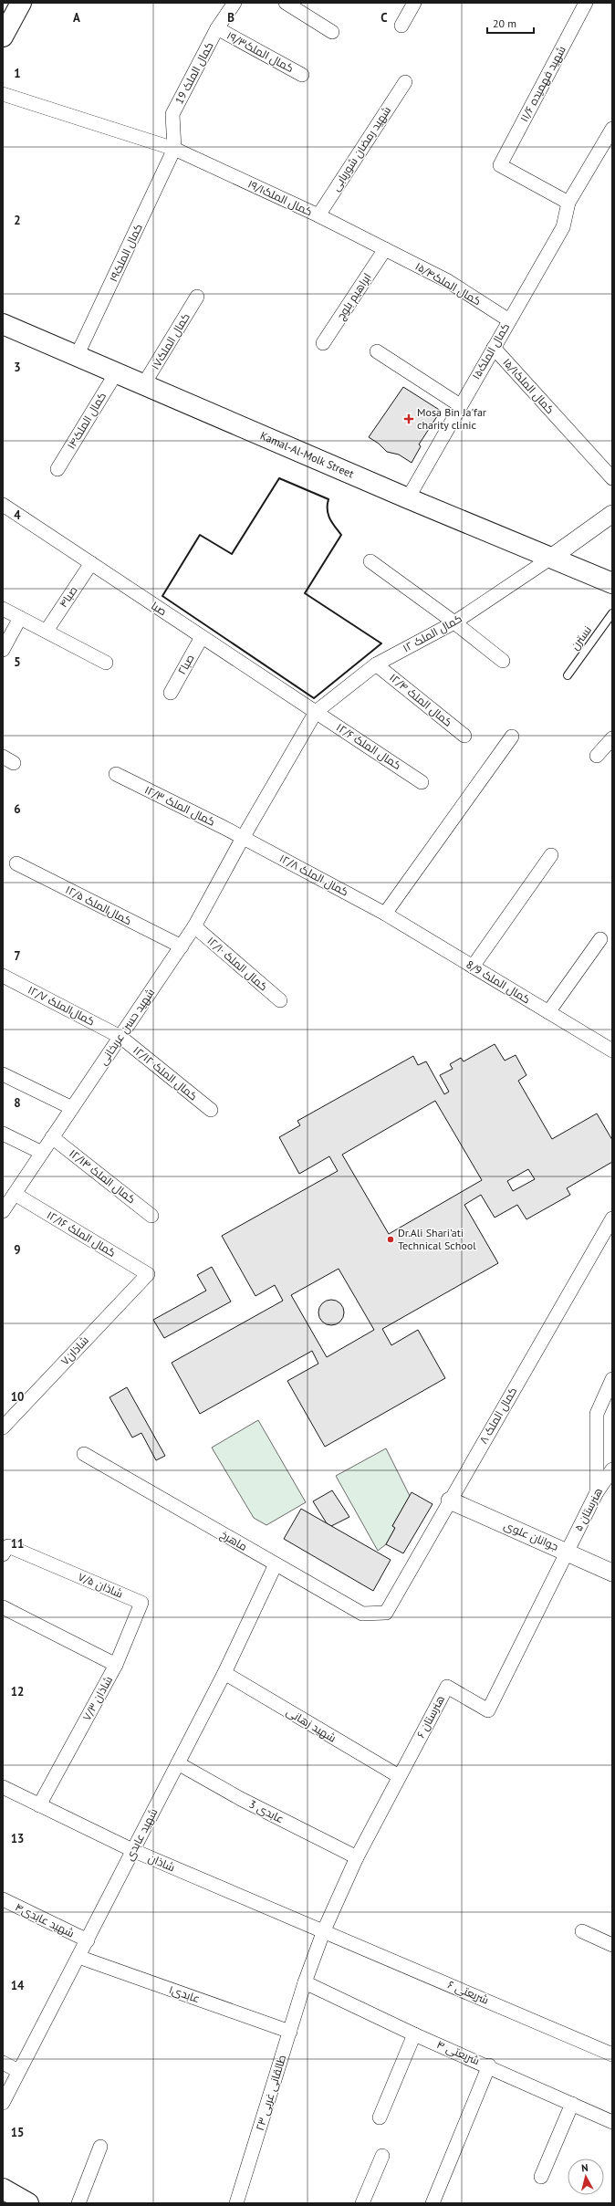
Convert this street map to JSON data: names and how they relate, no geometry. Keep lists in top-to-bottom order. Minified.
{"streets":{"main road":["Kamal-Al-Molk Street"],"street":["کمال الملک۱۹/۳","کمال الملک 19","شهید فهمیده ۱۱/۶","شهید رمضان شوریابی","کمال الملک۱۹/۱","کمال الملک۱۹","کمال الملک۱۵/۴","ابراهیم بلوچ","کمال الملک۱۷","کمال الملک۱۵","کمال الملک۱۵/۱","کمال الملک۱۴","صبا۴","صبا","کمال الملک ۱۲","صبا۲","کمال الملک ۱۲/۴","کمال الملک ۱۲/۶","کمال الملک ۱۲/۳","کمال الملک ۱۲/۸","کمال‌الملک ۱۲/۵","کمال الملک ۱۲/۱۰","کمال الملک 8/9","کمال‌الملک ۱۲/۷","شهید حسن عربخانی","کمال الملک ۱۲/۱۲","کمال الملک ۱۲/۱۴","کمال الملک ۱۲/۱۶","شاذان۷","کمال الملک ۸","هنرستان ۵","جوانان علوی","ماهرخ","شاذان ۷/۵","شاذان ۷/۳","هنرستان ۶","شهید زهانی","عابدی 3","شهید عابدی","شاذان","شهید عابدی۴","شریعتی ۶","عابدی۱","شریعتی ۴","طالقانی غربی ۲۳"],"lane":["نسترن"]},"crossings":[["کمال الملک۱۹/۳","کمال الملک 19"],["کمال الملک 19","کمال الملک۱۹/۱"],["کمال الملک 19","کمال الملک۱۹"],["شهید فهمیده ۱۱/۶","کمال الملک۱۵"],["شهید رمضان شوریابی","کمال الملک۱۹/۱"],["کمال الملک۱۹/۱","کمال الملک۱۹"],["کمال الملک۱۹/۱","کمال الملک۱۵/۴"],["کمال الملک۱۹/۱","ابراهیم بلوچ"],["کمال الملک۱۹","Kamal-Al-Molk Street"],["کمال الملک۱۵/۴","ابراهیم بلوچ"],["کمال الملک۱۵/۴","کمال الملک۱۵"],["کمال الملک۱۷","Kamal-Al-Molk Street"],["کمال الملک۱۵","کمال الملک۱۵/۱"],["کمال الملک۱۵","Kamal-Al-Molk Street"],["کمال الملک۱۴","Kamal-Al-Molk Street"],["Kamal-Al-Molk Street","کمال الملک ۱۲"],["صبا۴","صبا"],["صبا","کمال الملک ۱۲"],["صبا","صبا۲"],["صبا","کمال الملک ۱۲/۶"],["صبا","شهید حسن عربخانی"],["کمال الملک ۱۲","کمال الملک ۱۲/۴"],["کمال الملک ۱۲","کمال الملک ۱۲/۶"],["کمال الملک ۱۲","شهید حسن عربخانی"],["کمال الملک ۱۲/۶","شهید حسن عربخانی"],["کمال الملک ۱۲/۳","کمال الملک ۱۲/۸"],["کمال الملک ۱۲/۳","شهید حسن عربخانی"],["کمال الملک ۱۲/۸","کمال الملک 8/9"],["کمال الملک ۱۲/۸","شهید حسن عربخانی"],["کمال‌الملک ۱۲/۵","شهید حسن عربخانی"],["کمال الملک ۱۲/۱۰","شهید حسن عربخانی"],["کمال‌الملک ۱۲/۷","شهید حسن عربخانی"],["کمال‌الملک ۱۲/۷","کمال الملک ۱۲/۱۲"],["شهید حسن عربخانی","کمال الملک ۱۲/۱۲"],["شهید حسن عربخانی","کمال الملک ۱۲/۱۴"],["شهید حسن عربخانی","کمال الملک ۱۲/۱۶"],["کمال الملک ۱۲/۱۶","شاذان۷"],["کمال الملک ۸","جوانان علوی"],["کمال الملک ۸","ماهرخ"],["هنرستان ۵","جوانان علوی"],["هنرستان ۵","هنرستان ۶"],["جوانان علوی","هنرستان ۶"],["ماهرخ","شهید عابدی"],["شاذان ۷/۵","شاذان ۷/۳"],["شاذان ۷/۳","شاذان"],["هنرستان ۶","شهید زهانی"],["هنرستان ۶","عابدی 3"],["هنرستان ۶","شاذان"],["هنرستان ۶","شریعتی ۶"],["هنرستان ۶","شریعتی ۴"],["هنرستان ۶","طالقانی غربی ۲۳"],["شهید زهانی","شهید عابدی"],["عابدی 3","شهید عابدی"],["شهید عابدی","شاذان"],["شهید عابدی","شهید عابدی۴"],["شهید عابدی","عابدی۱"],["شاذان","شریعتی ۶"],["عابدی۱","طالقانی غربی ۲۳"],["شریعتی ۴","طالقانی غربی ۲۳"]],"places":{"health":["Mosa Bin Ja'far charity clinic"],"other":["Dr.Ali Shari'ati Technical School"]},"scale_bar":"20 m","north":"top","grid":{"columns":["A","B","C"],"rows":["1","2","3","4","5","6","7","8","9","10","11","12","13","14","15"]}}
